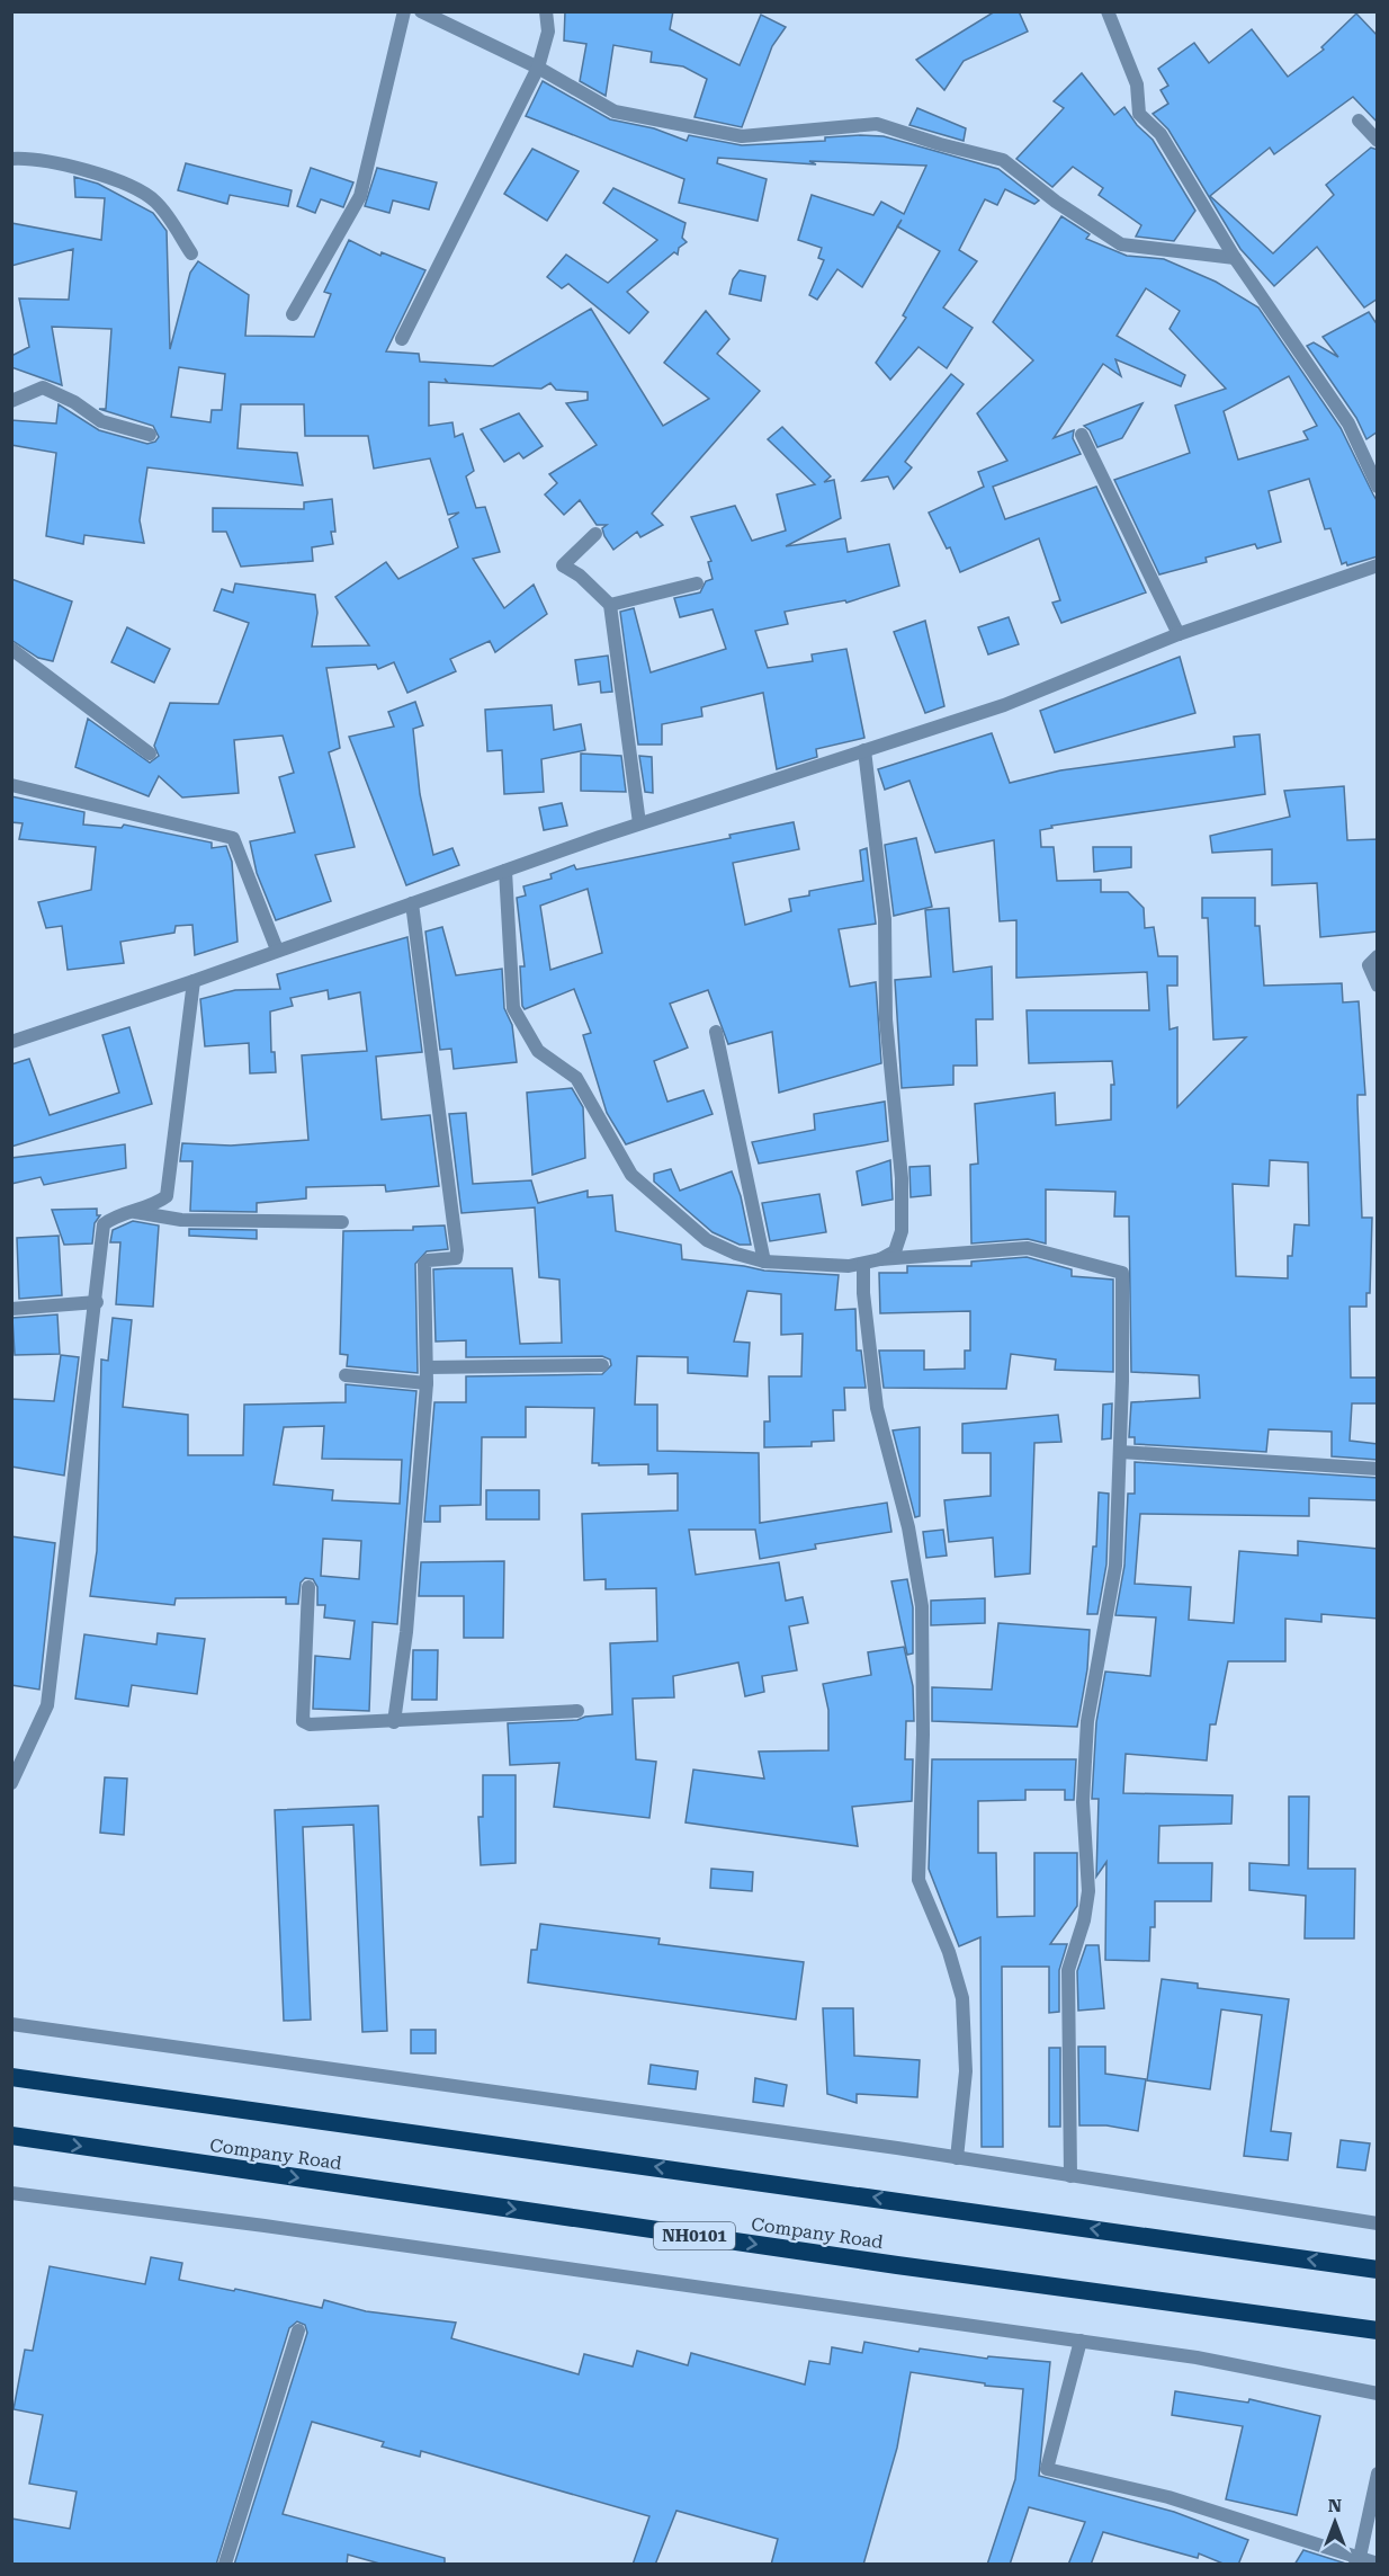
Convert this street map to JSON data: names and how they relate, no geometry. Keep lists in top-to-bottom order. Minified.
{"streets":{"highway":["Company Road","NH0101"]},"north":"top"}
